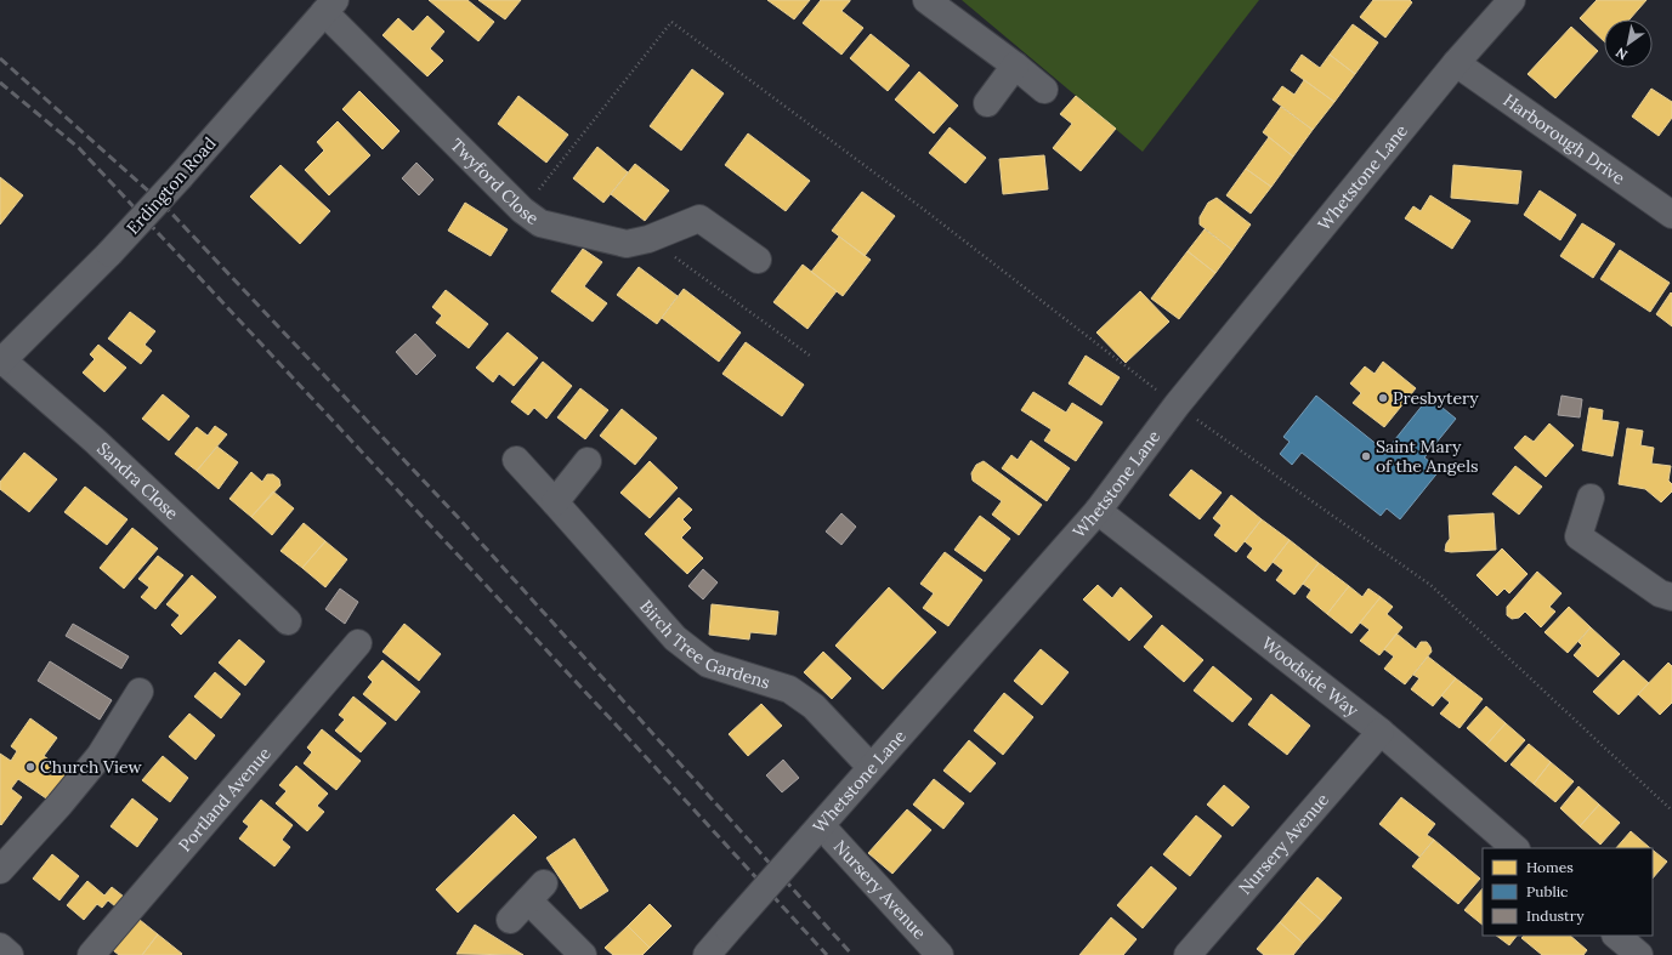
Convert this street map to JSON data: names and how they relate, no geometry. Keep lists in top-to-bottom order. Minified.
{"streets":{"street":["Harborough Drive","Whetstone Lane","Twyford Close","Erdington Road","Sandra Close","Birch Tree Gardens","Woodside Way","Portland Avenue","Nursery Avenue"]},"crossings":[["Harborough Drive","Whetstone Lane"],["Whetstone Lane","Birch Tree Gardens"],["Whetstone Lane","Woodside Way"],["Whetstone Lane","Nursery Avenue"],["Twyford Close","Erdington Road"],["Erdington Road","Sandra Close"],["Woodside Way","Nursery Avenue"]],"places":["Presbytery","Saint Mary of the Angels","Church View"],"legend":["Homes","Public","Industry"],"north":"bottom left"}
